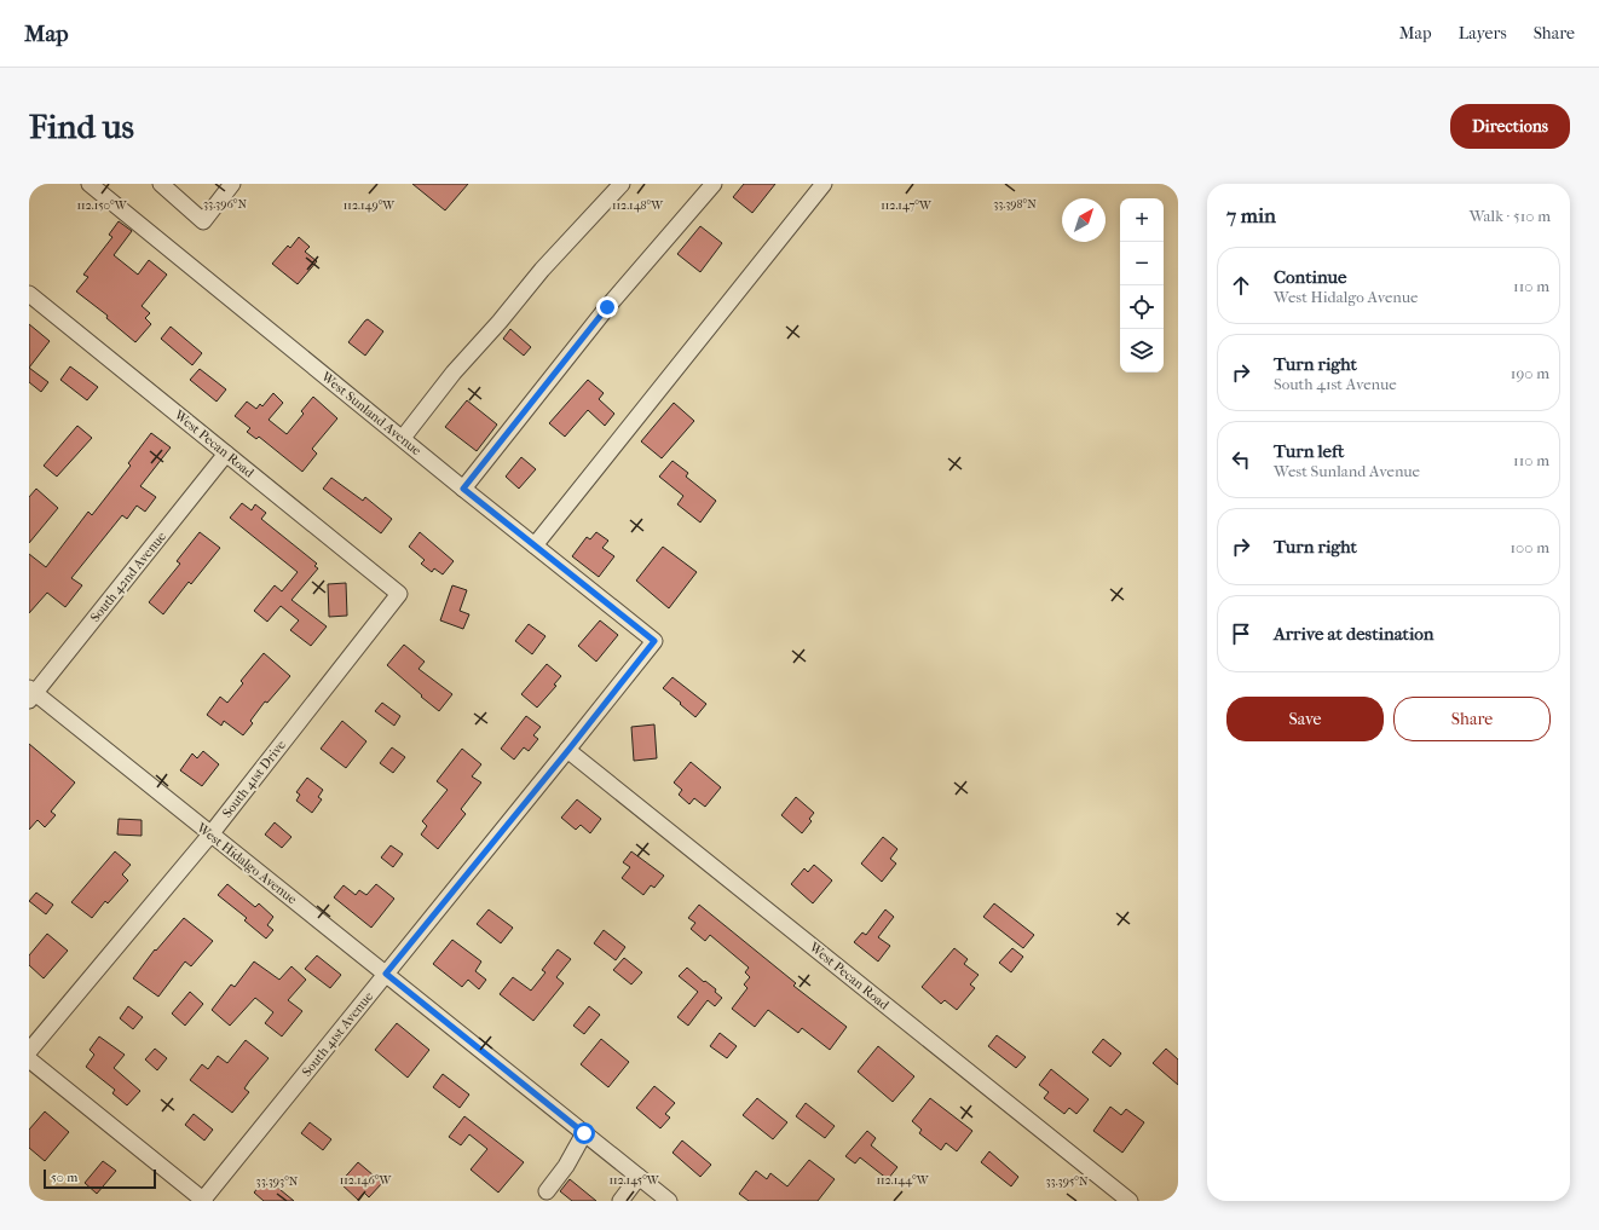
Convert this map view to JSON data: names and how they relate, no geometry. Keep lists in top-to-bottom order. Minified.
{"streets":{"street":["West Sunland Avenue","West Pecan Road","South 42nd Avenue","South 41st Drive","West Hidalgo Avenue","South 41st Avenue"]},"crossings":[["West Sunland Avenue","South 41st Avenue"],["West Pecan Road","South 42nd Avenue"],["West Pecan Road","South 41st Drive"],["West Pecan Road","South 41st Avenue"],["South 42nd Avenue","West Hidalgo Avenue"],["South 41st Drive","West Hidalgo Avenue"],["West Hidalgo Avenue","South 41st Avenue"]],"scale_bar":"50 m","north":"top right","page":{"header":"Map","nav":["Map","Layers","Share"],"buttons":["Directions",["Save","Share"]],"title":"Find us","heading":["7 min","Walk · 510 m"],"map_buttons":["+","−"],"list":[["Continue","West Hidalgo Avenue","110 m"],["Turn right","South 41st Avenue","190 m"],["Turn left","West Sunland Avenue","110 m"],["Turn right","100 m"],"Arrive at destination"],"scale":"50 m"},"coordinates":["33.396°N","33.398°N","112.150°W","112.149°W","112.148°W","112.147°W","112.146°W","112.145°W","112.144°W","33.393°N","33.395°N"]}
